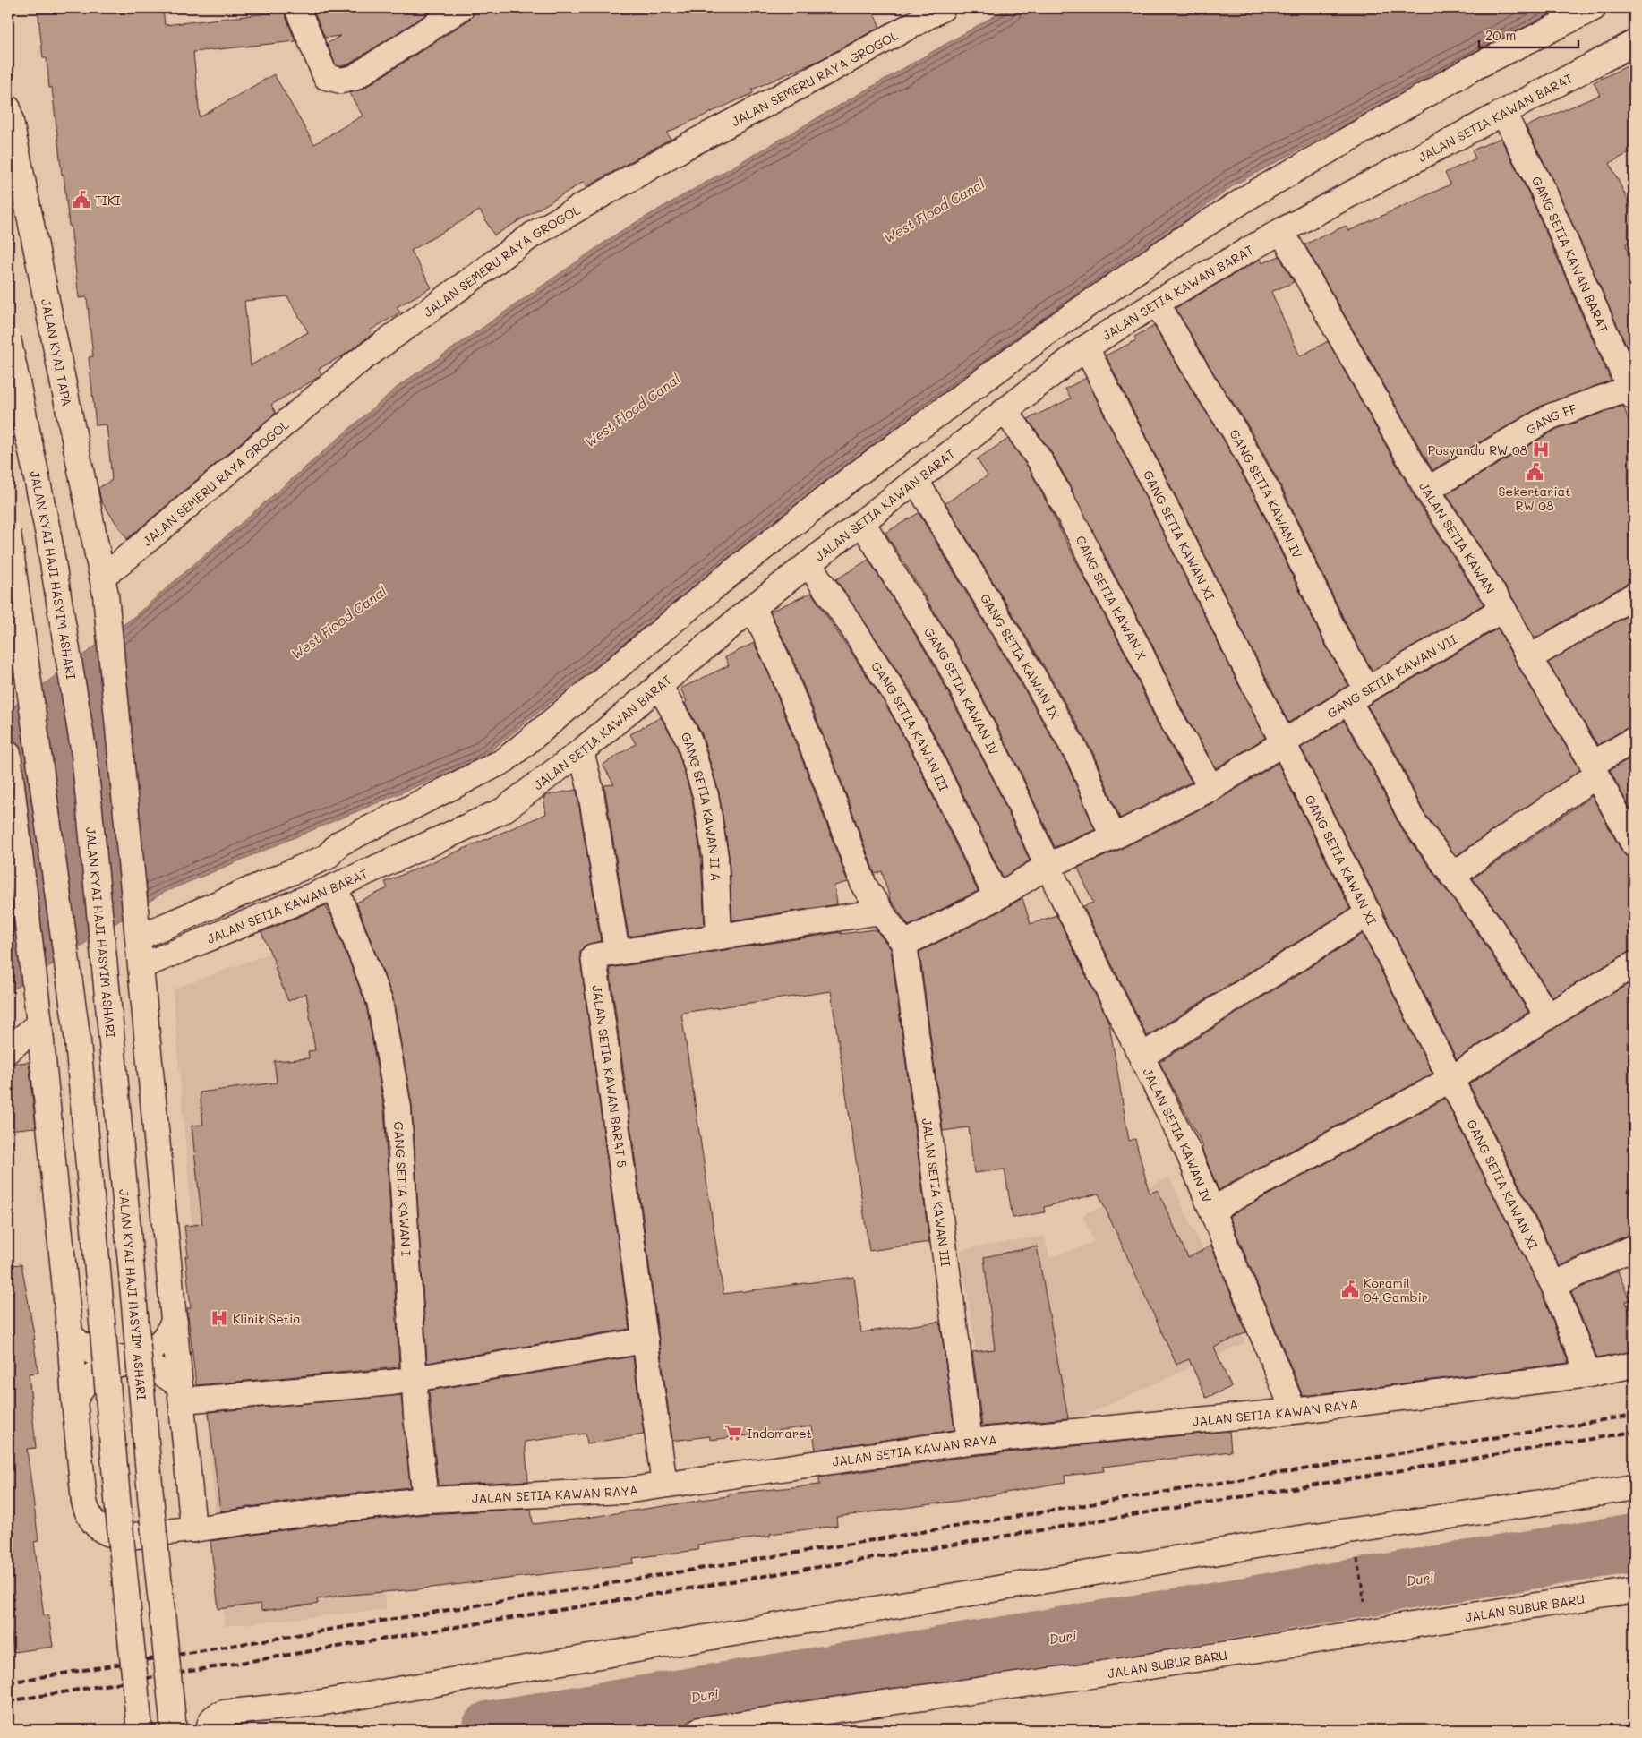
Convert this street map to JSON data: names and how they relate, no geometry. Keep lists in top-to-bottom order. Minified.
{"streets":{"street":["JALAN SEMERU RAYA GROGOL","JALAN SETIA KAWAN BARAT","GANG SETIA KAWAN BARAT","JALAN KYAI TAPA","GANG FF","GANG SETIA KAWAN IV","GANG SETIA KAWAN XI","JALAN SETIA KAWAN","JALAN KYAI HAJI HASYIM ASHARI","GANG SETIA KAWAN X","GANG SETIA KAWAN IX","GANG SETIA KAWAN VII","GANG SETIA KAWAN III","GANG SETIA KAWAN II A","JALAN SETIA KAWAN BARAT 5","JALAN SETIA KAWAN IV","GANG SETIA KAWAN I","JALAN SETIA KAWAN III","JALAN SETIA KAWAN RAYA","JALAN SUBUR BARU"]},"crossings":[["JALAN SEMERU RAYA GROGOL","JALAN KYAI TAPA"],["JALAN SETIA KAWAN BARAT","GANG SETIA KAWAN BARAT"],["JALAN SETIA KAWAN BARAT","GANG SETIA KAWAN IV"],["JALAN SETIA KAWAN BARAT","GANG SETIA KAWAN XI"],["JALAN SETIA KAWAN BARAT","JALAN SETIA KAWAN"],["JALAN SETIA KAWAN BARAT","GANG SETIA KAWAN X"],["JALAN SETIA KAWAN BARAT","GANG SETIA KAWAN IX"],["JALAN SETIA KAWAN BARAT","GANG SETIA KAWAN III"],["JALAN SETIA KAWAN BARAT","GANG SETIA KAWAN II A"],["JALAN SETIA KAWAN BARAT","GANG SETIA KAWAN I"],["GANG SETIA KAWAN BARAT","GANG FF"],["GANG FF","JALAN SETIA KAWAN"],["GANG SETIA KAWAN IV","GANG SETIA KAWAN VII"],["GANG SETIA KAWAN IV","JALAN SETIA KAWAN IV"],["GANG SETIA KAWAN XI","GANG SETIA KAWAN VII"],["GANG SETIA KAWAN XI","JALAN SETIA KAWAN RAYA"],["JALAN SETIA KAWAN","GANG SETIA KAWAN VII"],["GANG SETIA KAWAN X","GANG SETIA KAWAN VII"],["GANG SETIA KAWAN IX","GANG SETIA KAWAN VII"],["GANG SETIA KAWAN VII","GANG SETIA KAWAN III"],["GANG SETIA KAWAN VII","JALAN SETIA KAWAN IV"],["GANG SETIA KAWAN VII","JALAN SETIA KAWAN III"],["GANG SETIA KAWAN II A","JALAN SETIA KAWAN BARAT 5"],["JALAN SETIA KAWAN BARAT 5","JALAN SETIA KAWAN RAYA"],["JALAN SETIA KAWAN IV","JALAN SETIA KAWAN RAYA"],["GANG SETIA KAWAN I","JALAN SETIA KAWAN RAYA"],["JALAN SETIA KAWAN III","JALAN SETIA KAWAN RAYA"]],"water":["West Flood Canal","Duri"],"places":{"public building":["TIKI","Sekertariat RW 08","Koramil 04 Gambir"],"hospital":["Posyandu RW 08","Klinik Setia"],"supermarket":["Indomaret"]},"scale_bar":"20 m"}
